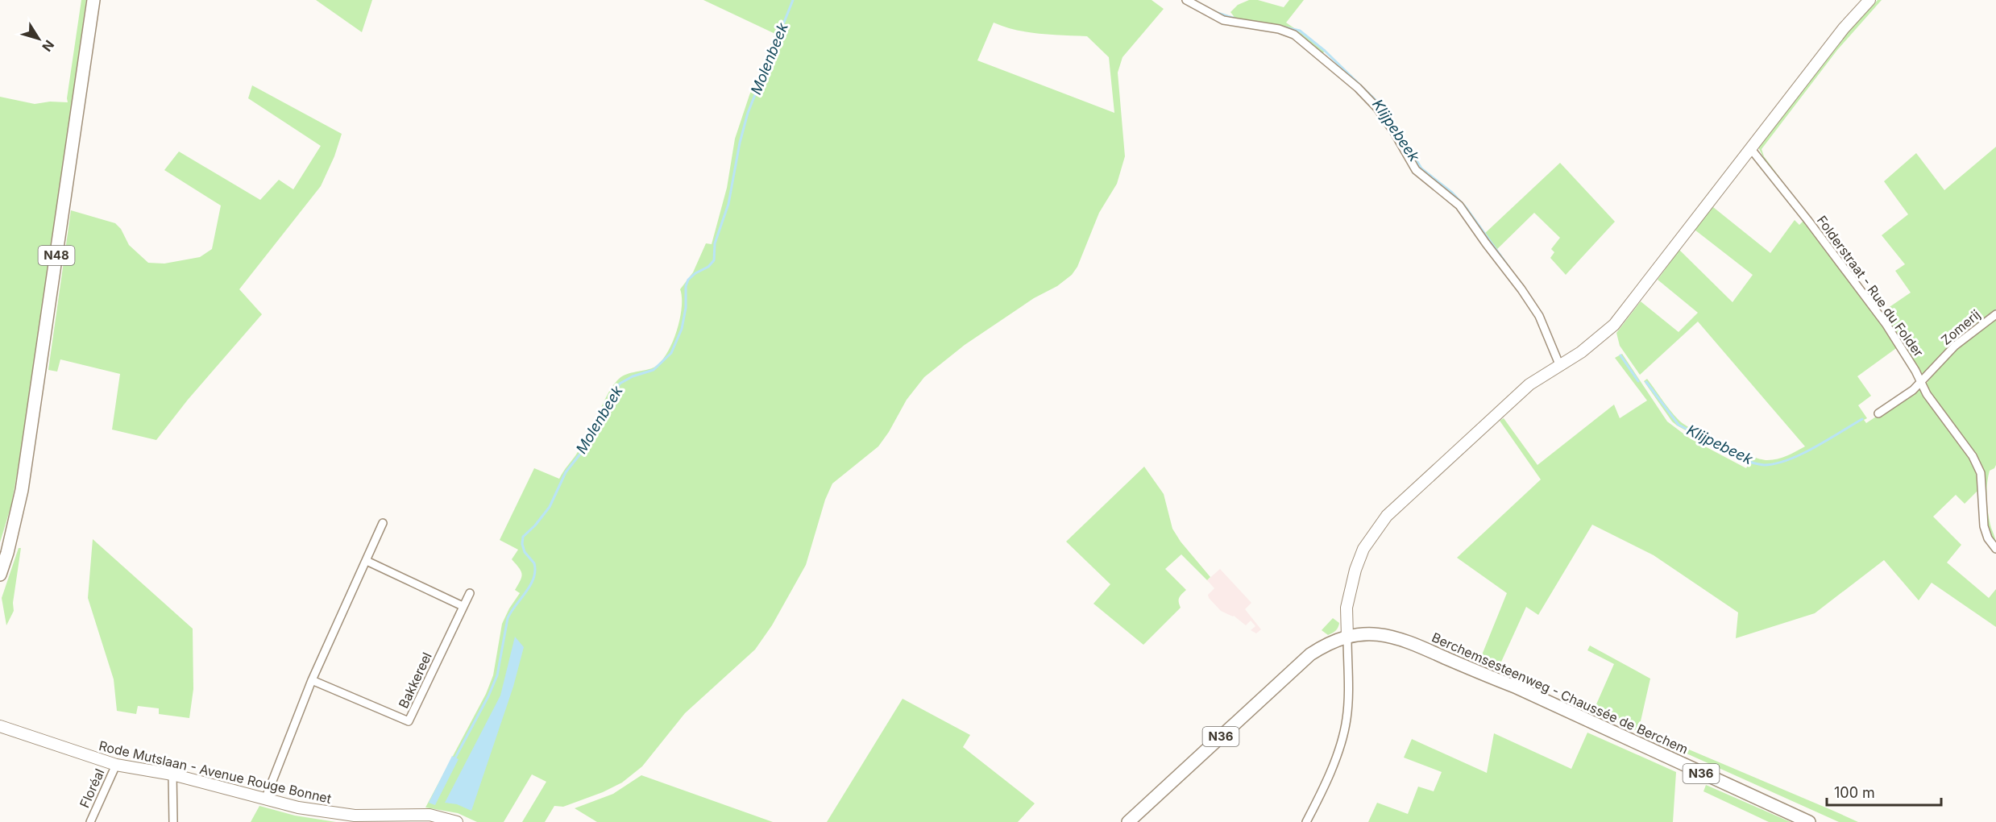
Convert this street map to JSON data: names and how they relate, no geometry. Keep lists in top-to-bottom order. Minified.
{"streets":{"main road":["N48","Berchemsesteenweg - Chaussée de Berchem","N36"],"street":["Folderstraat - Rue du Folder","Zomerij","Bakkereel","Rode Mutslaan - Avenue Rouge Bonnet","Floréal"]},"crossings":[["Folderstraat - Rue du Folder","Zomerij"],["Berchemsesteenweg - Chaussée de Berchem","N36"],["Rode Mutslaan - Avenue Rouge Bonnet","Floréal"]],"water":["Molenbeek","Klijpebeek"],"scale_bar":"100 m","north":"bottom right"}
